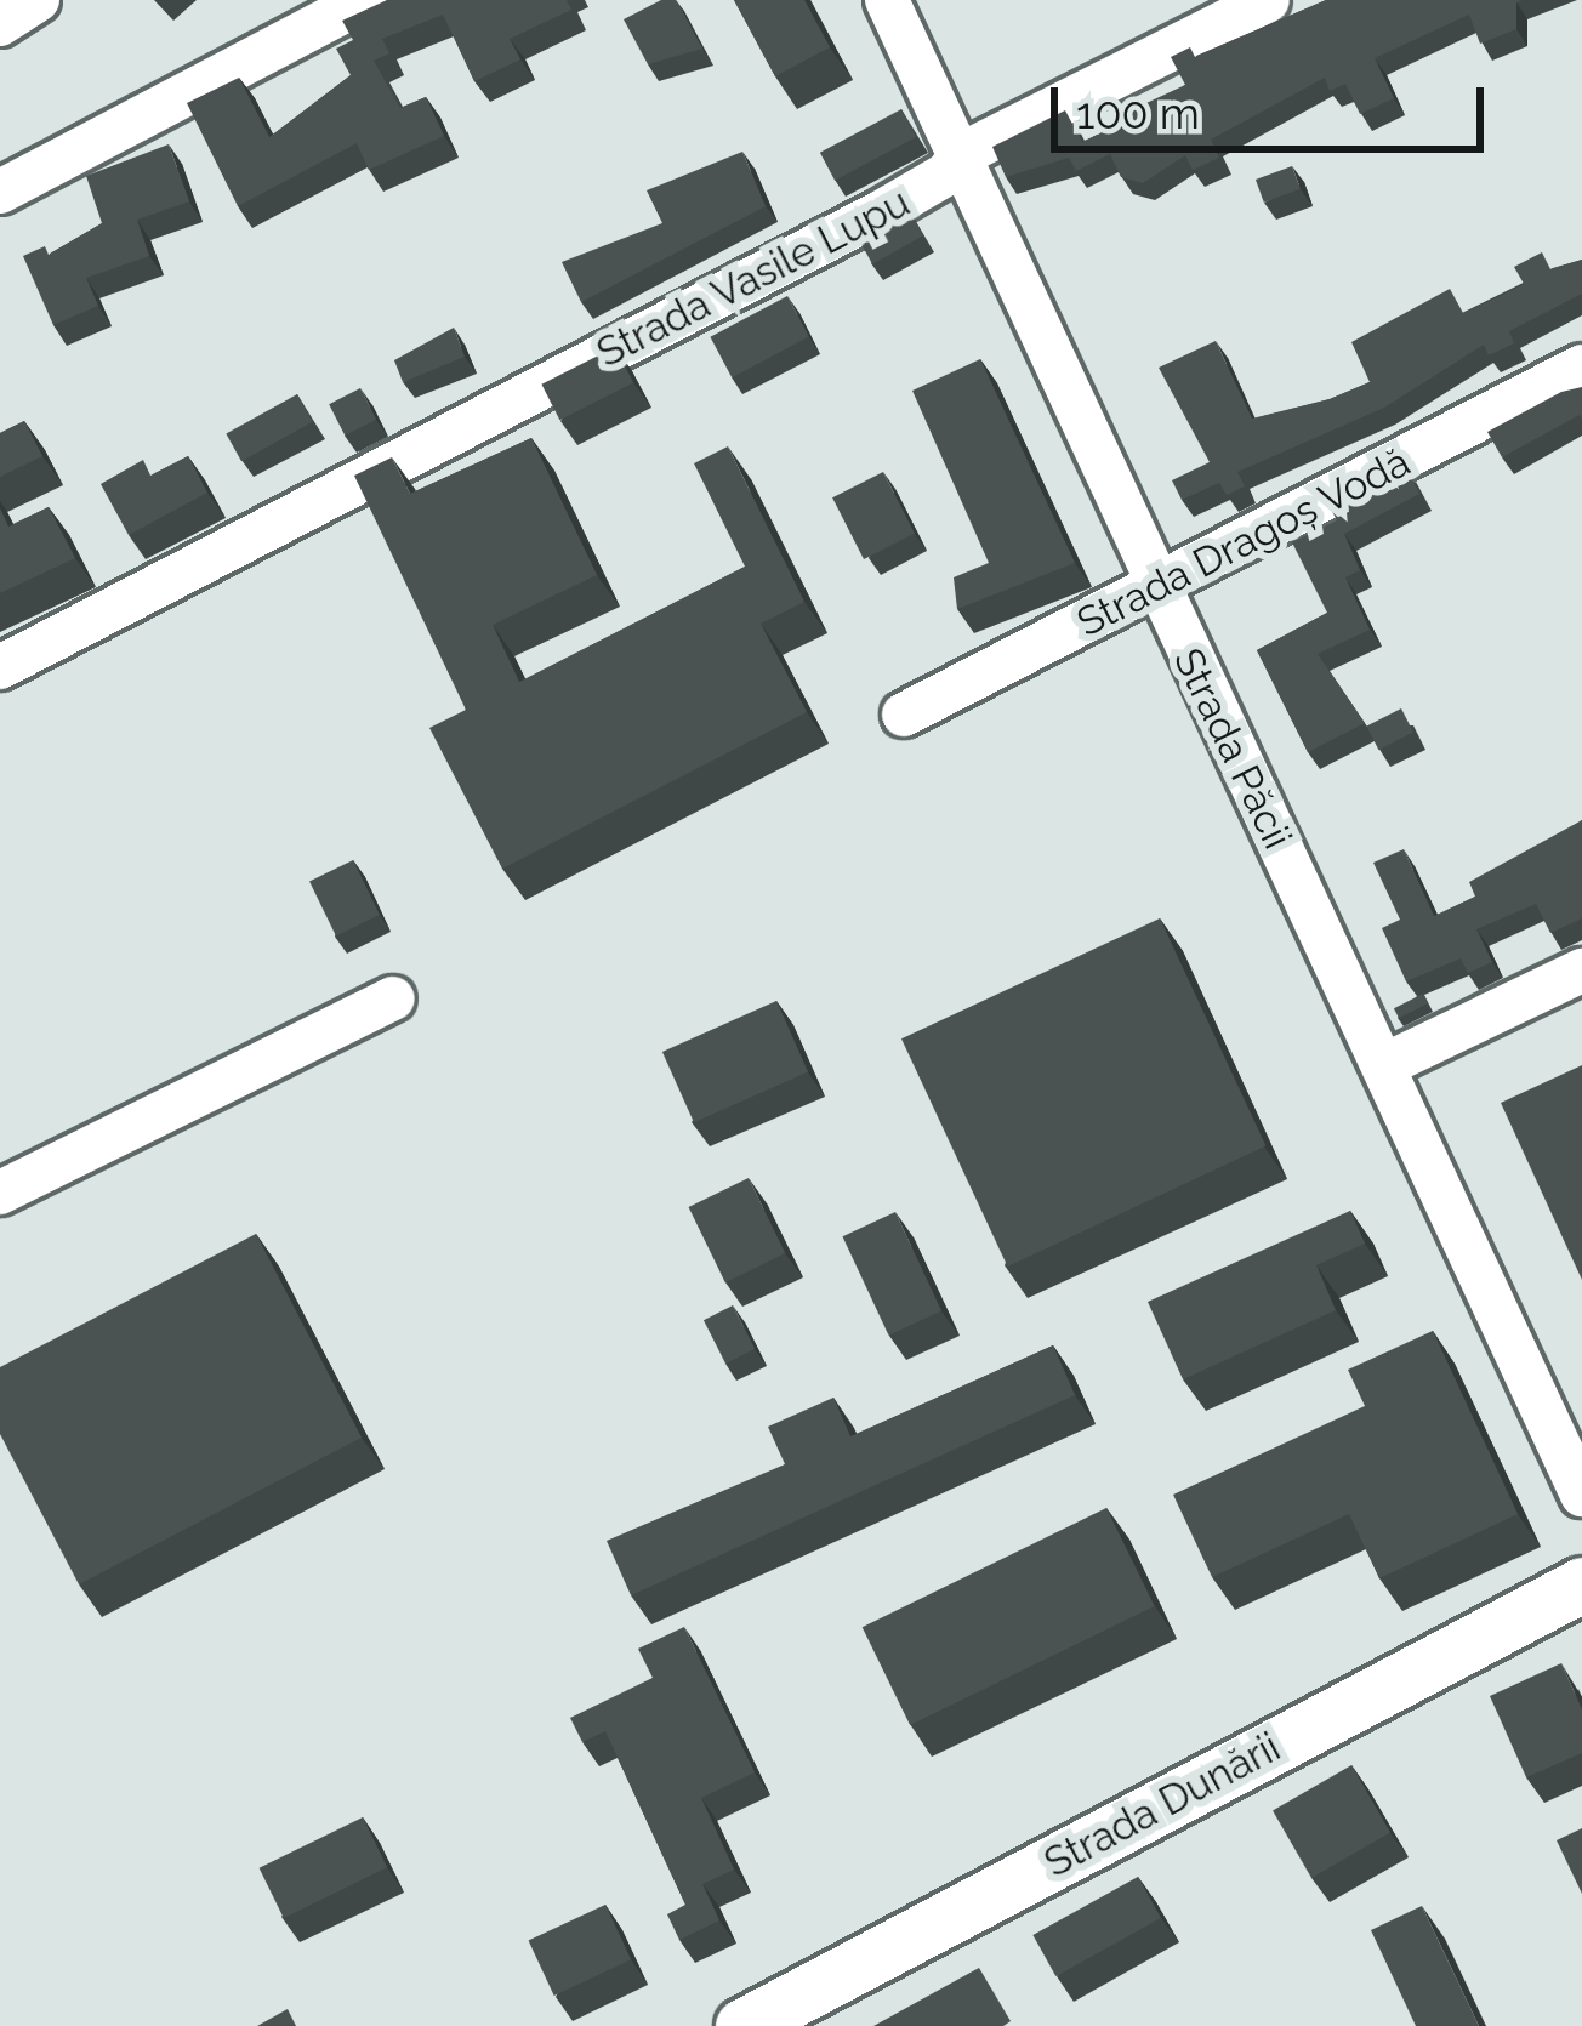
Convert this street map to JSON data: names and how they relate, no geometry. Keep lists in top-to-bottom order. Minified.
{"streets":{"main road":["Strada Dunării"],"street":["Strada Vasile Lupu","Strada Dragoș Vodă","Strada Păcii"]},"crossings":[["Strada Vasile Lupu","Strada Păcii"],["Strada Dragoș Vodă","Strada Păcii"]],"scale_bar":"100 m"}
